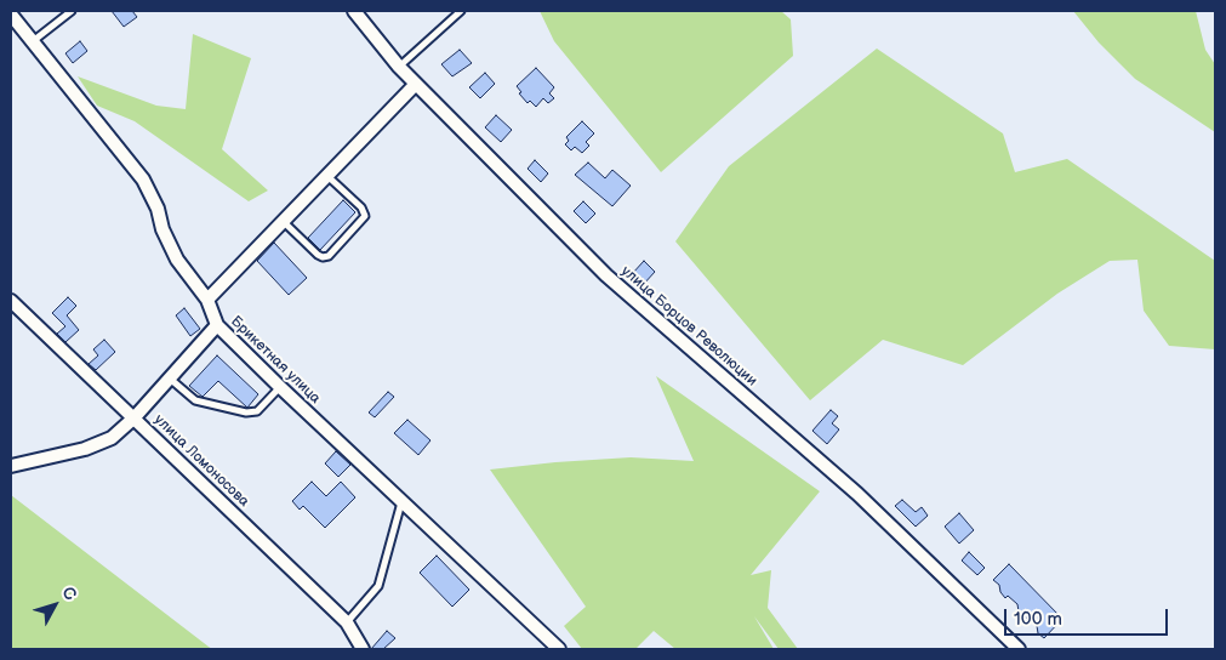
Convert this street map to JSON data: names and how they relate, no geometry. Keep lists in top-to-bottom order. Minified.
{"streets":{"street":["улица Борцов Революции","Брикетная улица","улица Ломоносова"]},"scale_bar":"100 m","north":"top right"}
